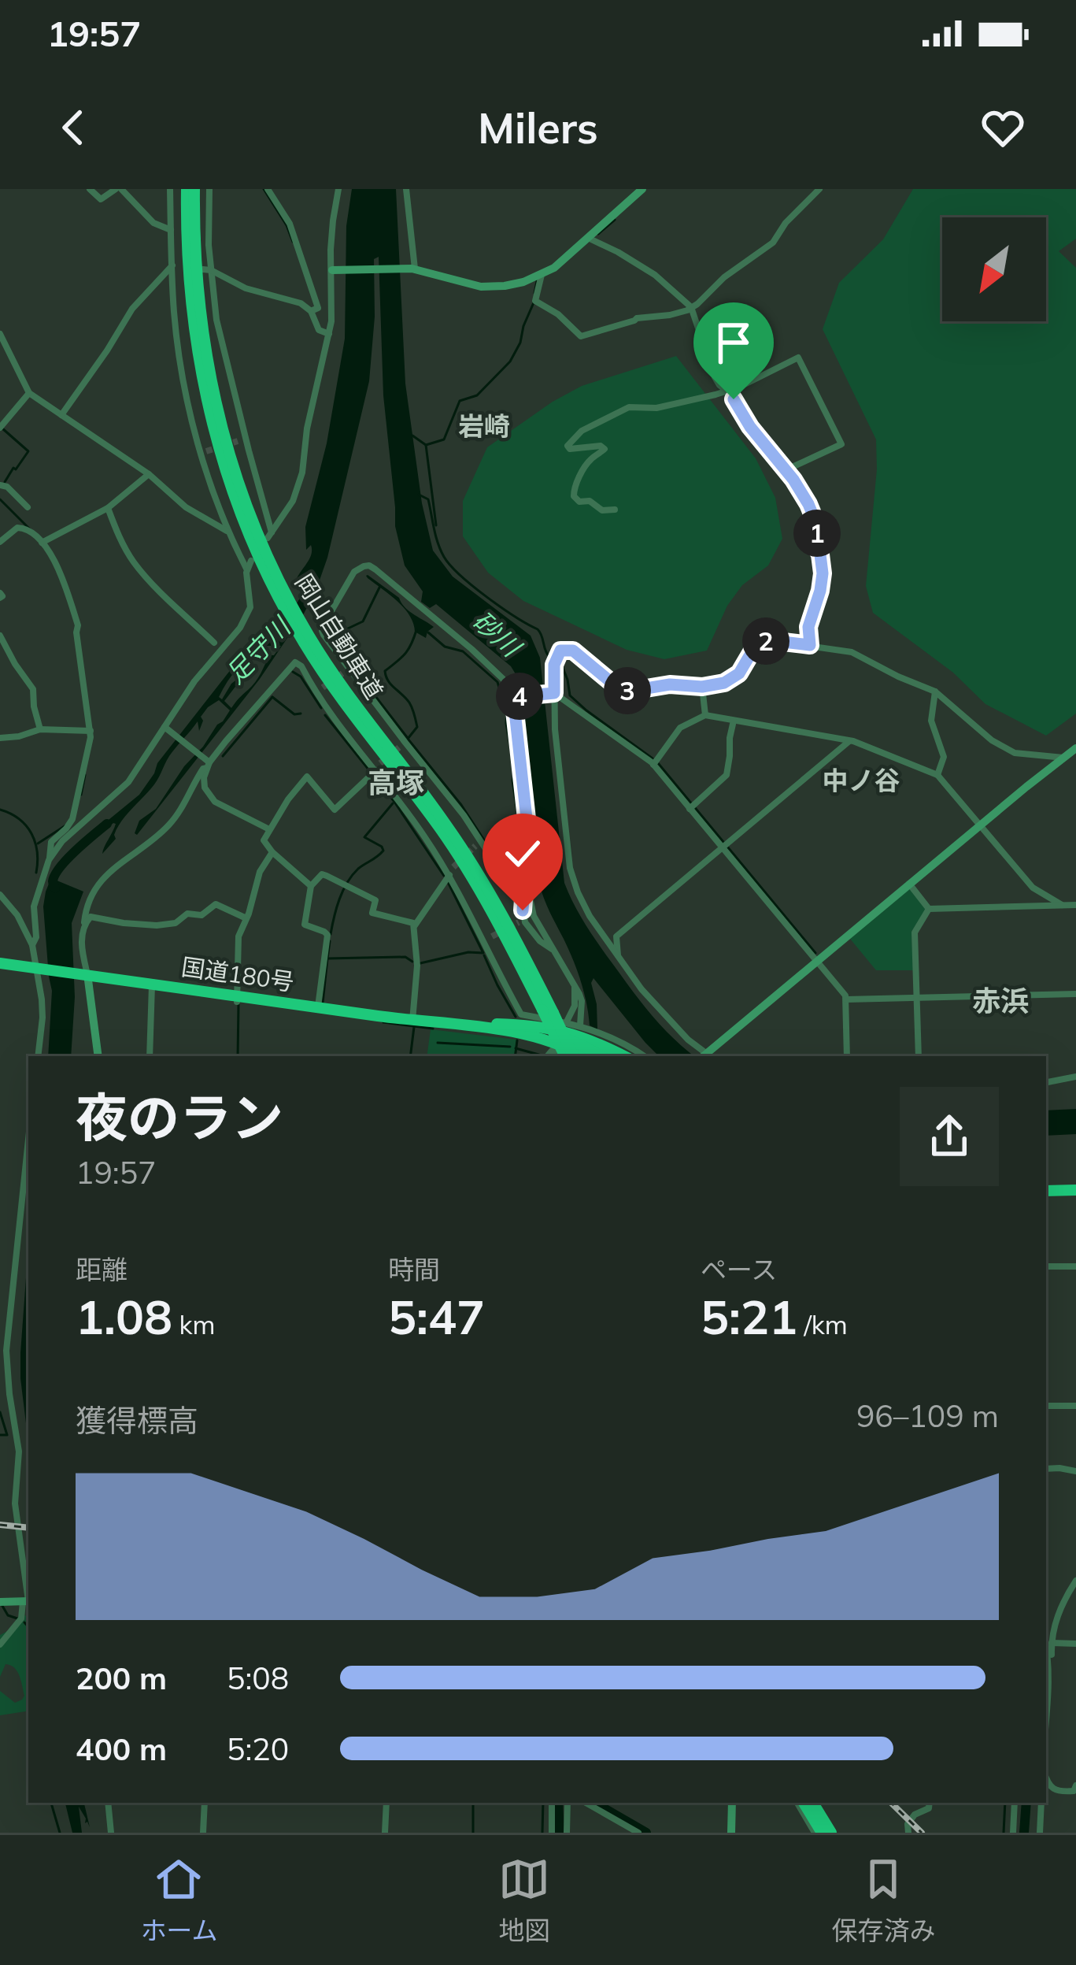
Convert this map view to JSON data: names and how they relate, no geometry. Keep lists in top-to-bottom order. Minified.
{"streets":{"highway":["岡山自動車道","国道180号"]},"crossings":[["岡山自動車道","国道180号"]],"districts":["岩崎","中ノ谷","高塚","赤浜"],"water":["砂川","足守川"],"north":"bottom left","page":{"status":"19:57","header":"Milers","pins":["1","2","3","4"],"heading":["夜のラン","19:57"],"stats":[["距離","1.08 km"],["時間","5:47"],["ペース","5:21 /km"]],"chart":["獲得標高","96–109 m"],"list":[{"name":"200 m","note":"5:08"},{"name":"400 m","note":"5:20"}],"tabs":["ホーム","地図","保存済み"]}}
